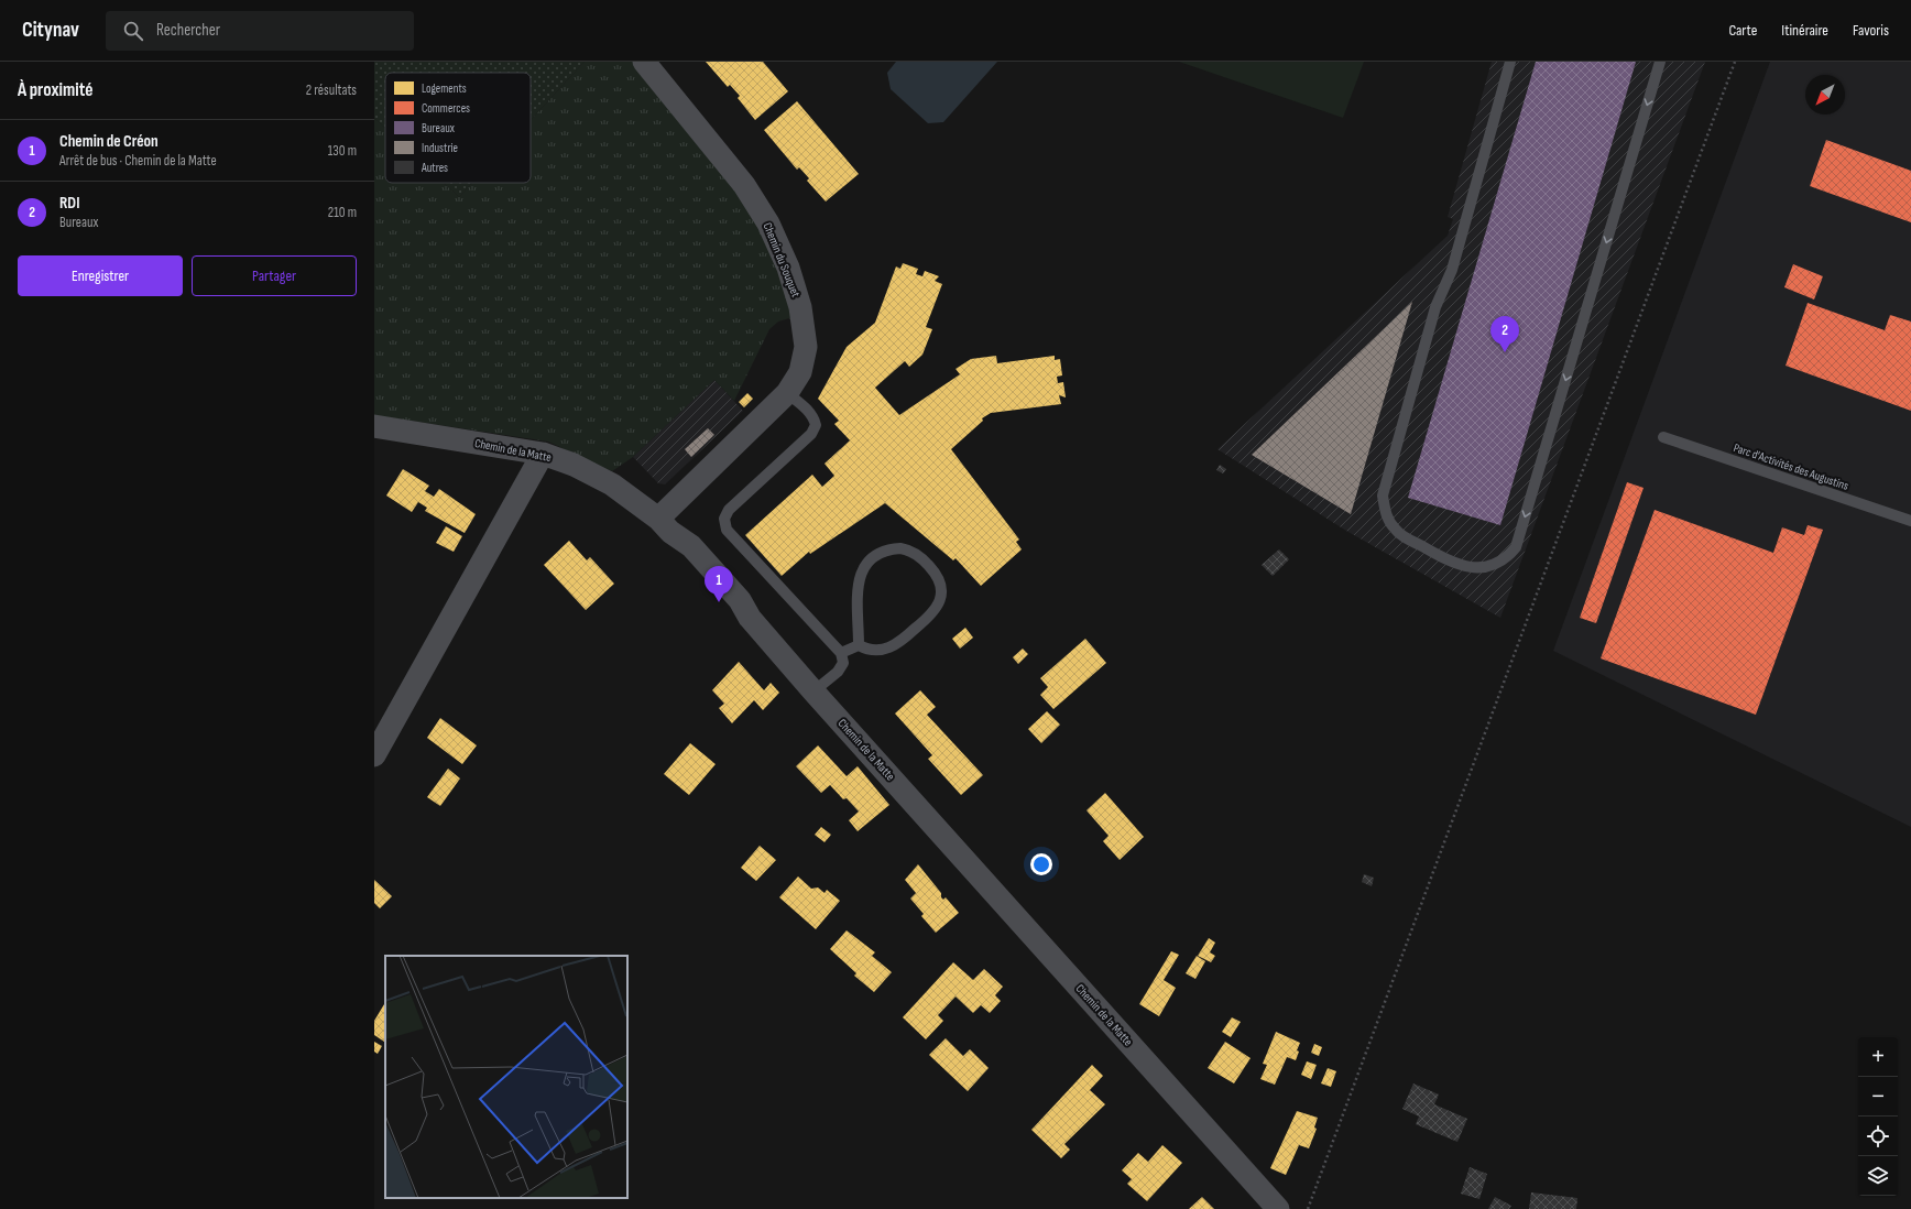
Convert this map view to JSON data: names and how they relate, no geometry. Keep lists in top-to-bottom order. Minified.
{"streets":{"street":["Chemin du Souquet","Chemin de la Matte"],"lane":["Parc d'Activités des Augustins"]},"crossings":[["Chemin du Souquet","Chemin de la Matte"]],"legend":["Logements","Commerces","Bureaux","Industrie","Autres"],"north":"bottom left","page":{"header":"Citynav","search":"Rechercher","nav":["Carte","Itinéraire","Favoris"],"heading":["À proximité","2 résultats"],"list":[{"mark":"1","name":"Chemin de Créon","note":"Arrêt de bus · Chemin de la Matte","value":"130 m"},{"mark":"2","name":"RDI","note":"Bureaux","value":"210 m"}],"buttons":["Enregistrer","Partager"],"pins":["2","1"],"map_buttons":["+","−"]}}
